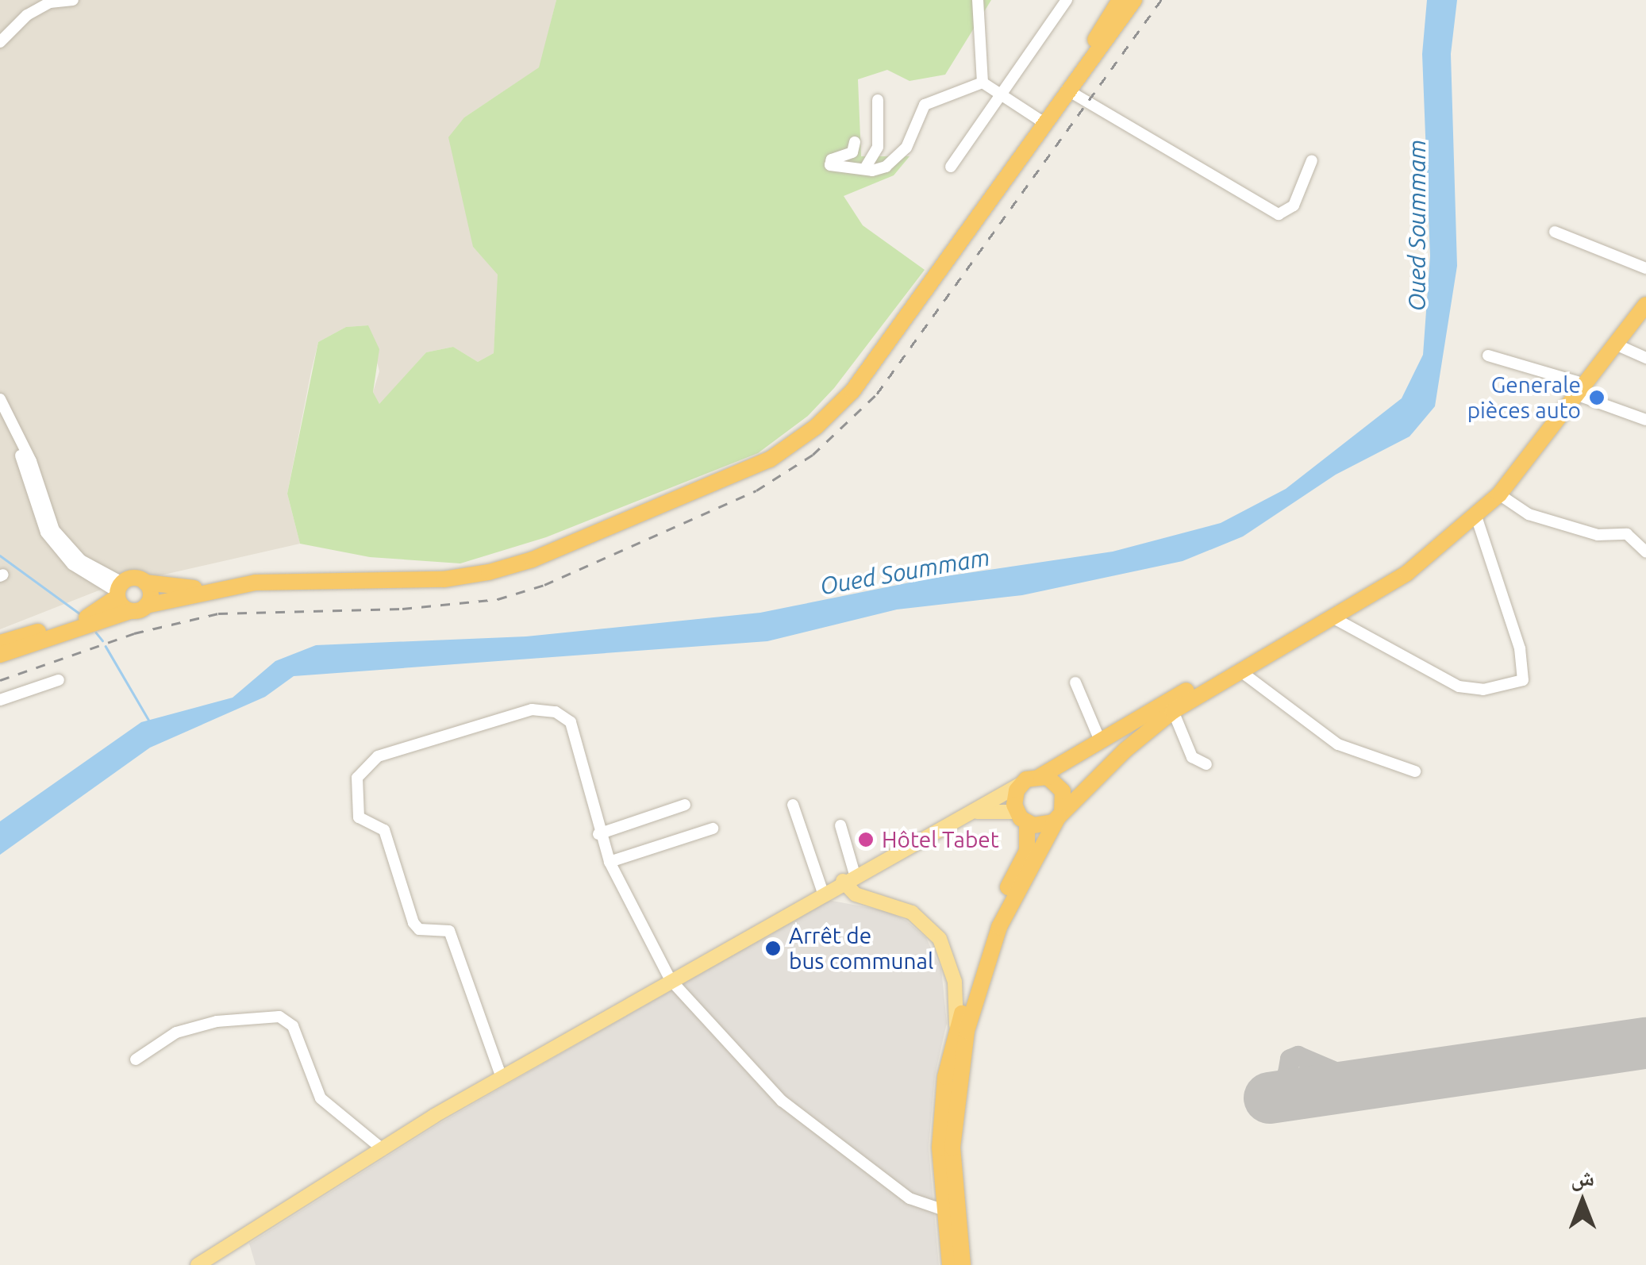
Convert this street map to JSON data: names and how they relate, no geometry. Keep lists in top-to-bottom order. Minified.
{"water":["Oued Soummam"],"places":["Generale pièces auto","Hôtel Tabet","Arrêt de bus communal"],"north":"top"}
